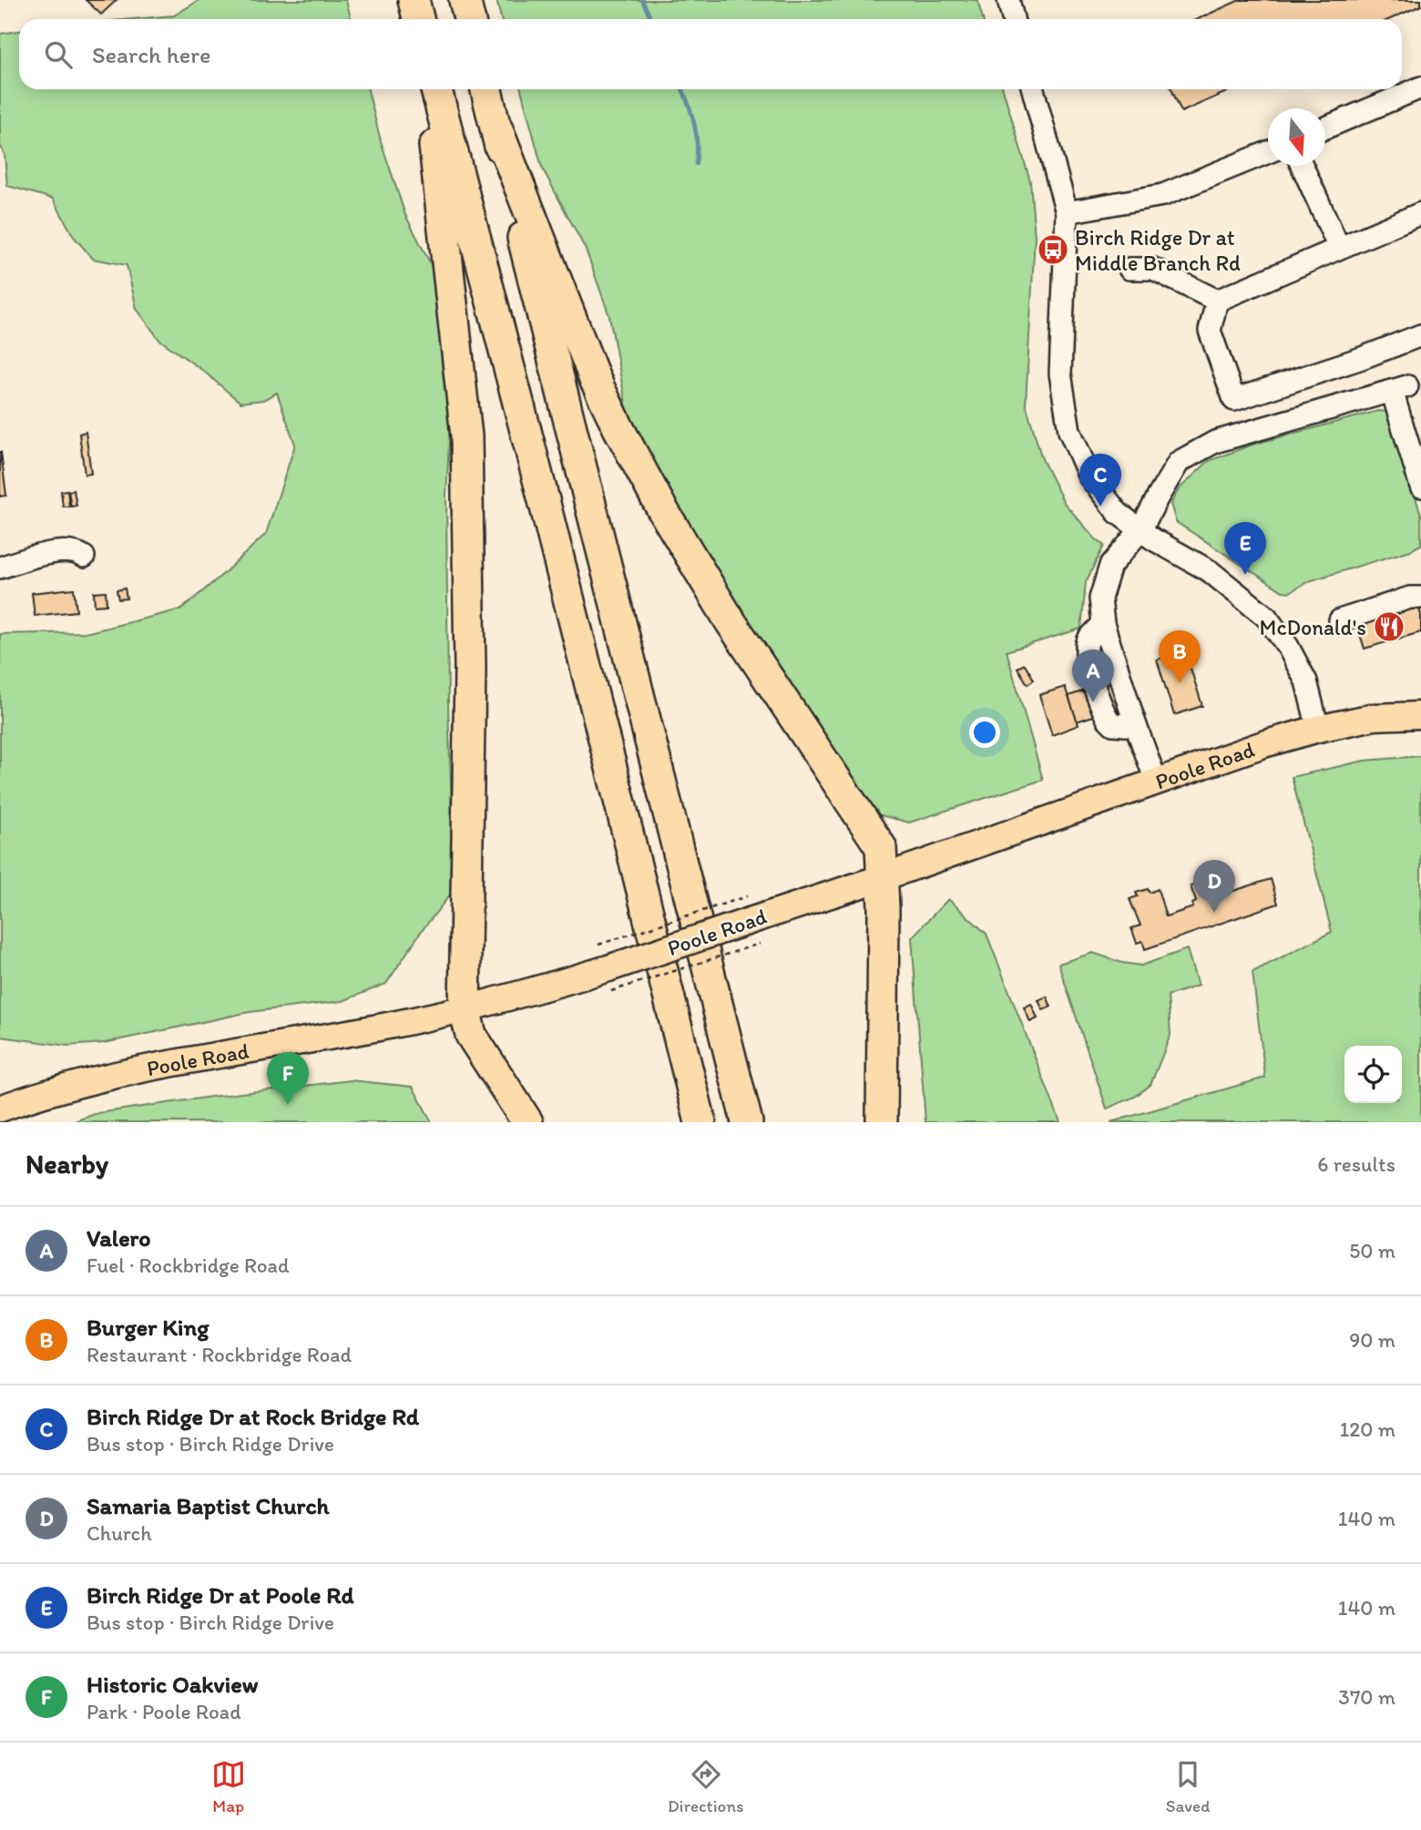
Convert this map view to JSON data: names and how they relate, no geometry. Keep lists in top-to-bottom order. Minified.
{"streets":{"main road":["Poole Road"]},"places":{"bus stop":["Birch Ridge Dr at Middle Branch Rd"],"restaurant":["McDonald's"]},"north":"bottom","page":{"search":"Search here","pins":["C","E","B","A","D","F"],"heading":["Nearby","6 results"],"list":[{"mark":"A","name":"Valero","note":"Fuel · Rockbridge Road","value":"50 m"},{"mark":"B","name":"Burger King","note":"Restaurant · Rockbridge Road","value":"90 m"},{"mark":"C","name":"Birch Ridge Dr at Rock Bridge Rd","note":"Bus stop · Birch Ridge Drive","value":"120 m"},{"mark":"D","name":"Samaria Baptist Church","note":"Church","value":"140 m"},{"mark":"E","name":"Birch Ridge Dr at Poole Rd","note":"Bus stop · Birch Ridge Drive","value":"140 m"},{"mark":"F","name":"Historic Oakview","note":"Park · Poole Road","value":"370 m"}],"nav":["Map","Directions","Saved"]}}
